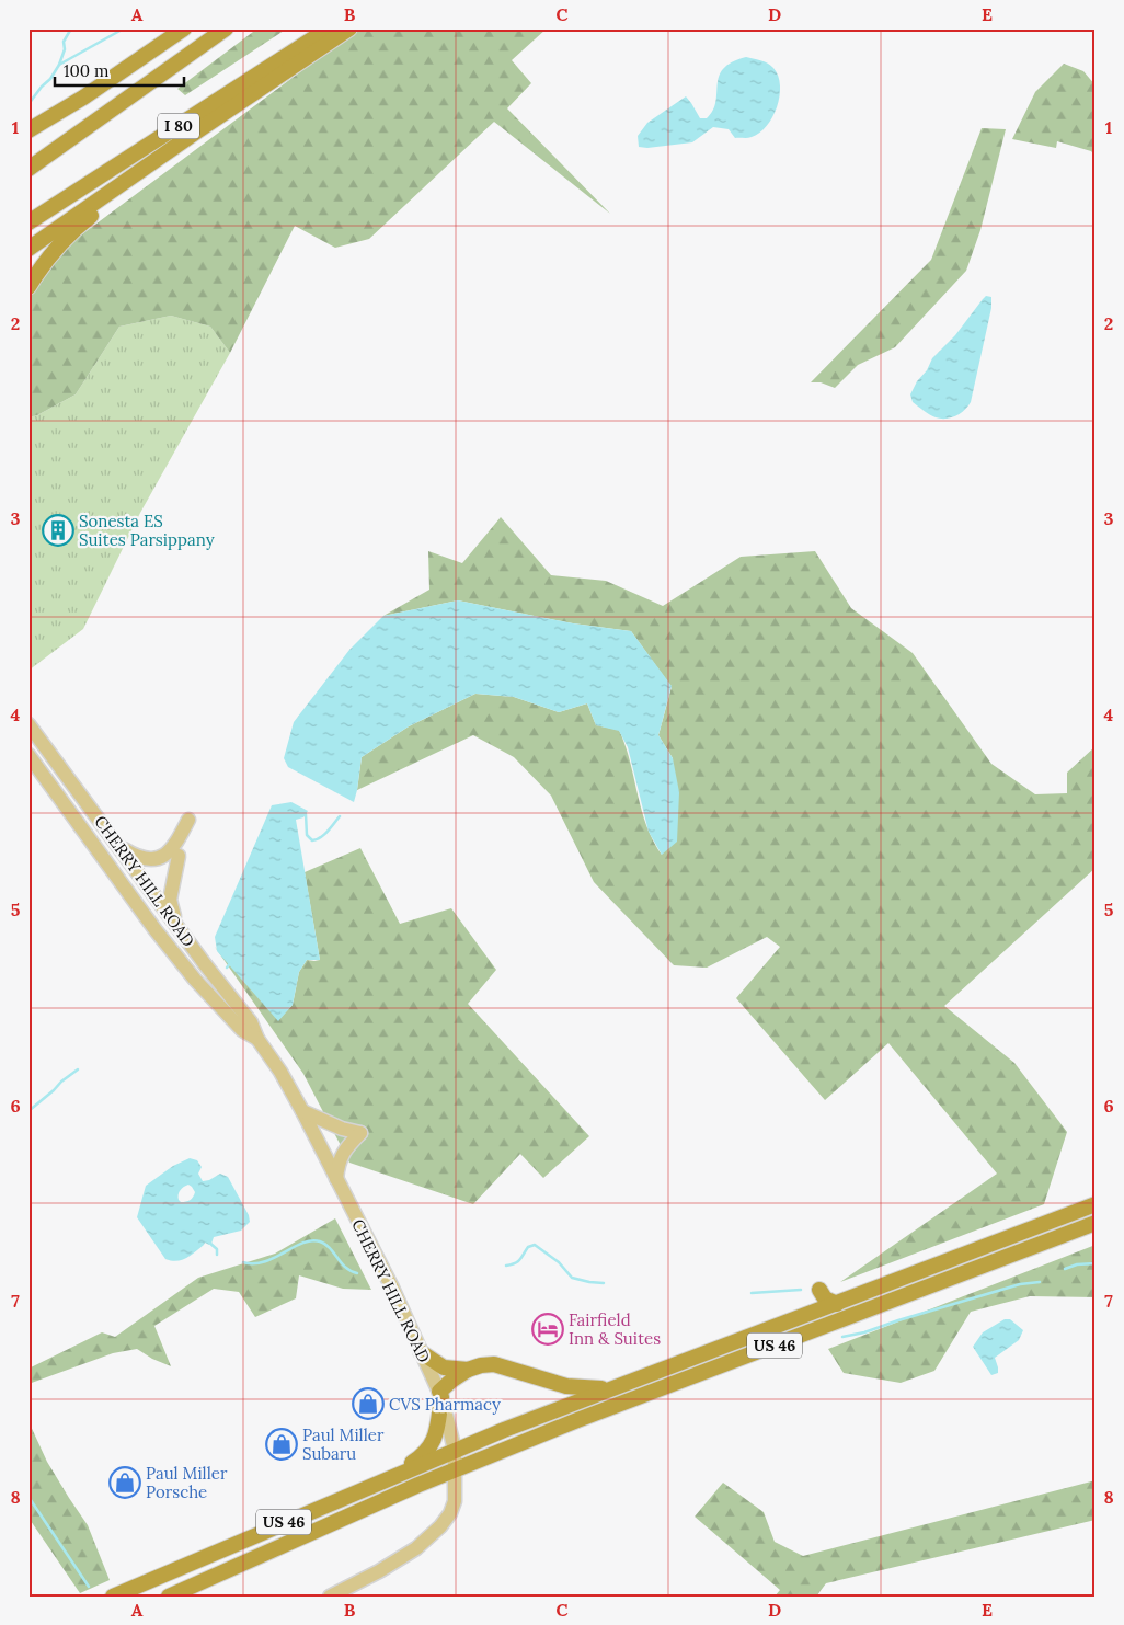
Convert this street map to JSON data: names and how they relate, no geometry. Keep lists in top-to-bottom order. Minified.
{"streets":{"highway":["I 80","US 46"],"main road":["CHERRY HILL ROAD"]},"crossings":[["CHERRY HILL ROAD","US 46"]],"places":{"building":["Sonesta ES Suites Parsippany"],"hotel":["Fairfield Inn & Suites"],"shop":["CVS Pharmacy","Paul Miller Subaru","Paul Miller Porsche"]},"scale_bar":"100 m","grid":{"columns":["A","B","C","D","E"],"rows":["1","2","3","4","5","6","7","8"]}}
